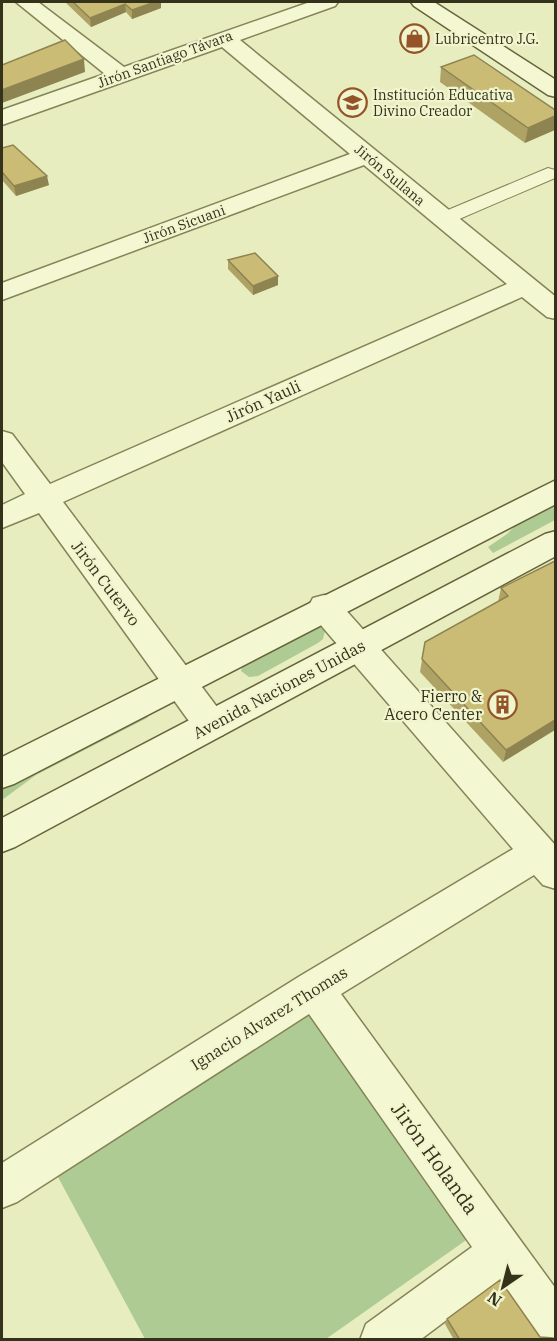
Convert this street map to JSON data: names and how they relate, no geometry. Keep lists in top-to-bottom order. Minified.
{"streets":{"street":["Jirón Santiago Távara","Jirón Sullana","Jirón Sicuani","Jirón Yauli","Jirón Cutervo","Avenida Naciones Unidas","Ignacio Alvarez Thomas","Jirón Holanda"]},"crossings":[["Jirón Santiago Távara","Jirón Sullana"],["Jirón Sullana","Jirón Sicuani"],["Jirón Sullana","Jirón Yauli"],["Jirón Yauli","Jirón Cutervo"],["Jirón Cutervo","Avenida Naciones Unidas"],["Ignacio Alvarez Thomas","Jirón Holanda"]],"places":{"shop":["Lubricentro J.G."],"school or university":["Institución Educativa Divino Creador"],"building":["Fierro & Acero Center"]},"north":"bottom left"}
